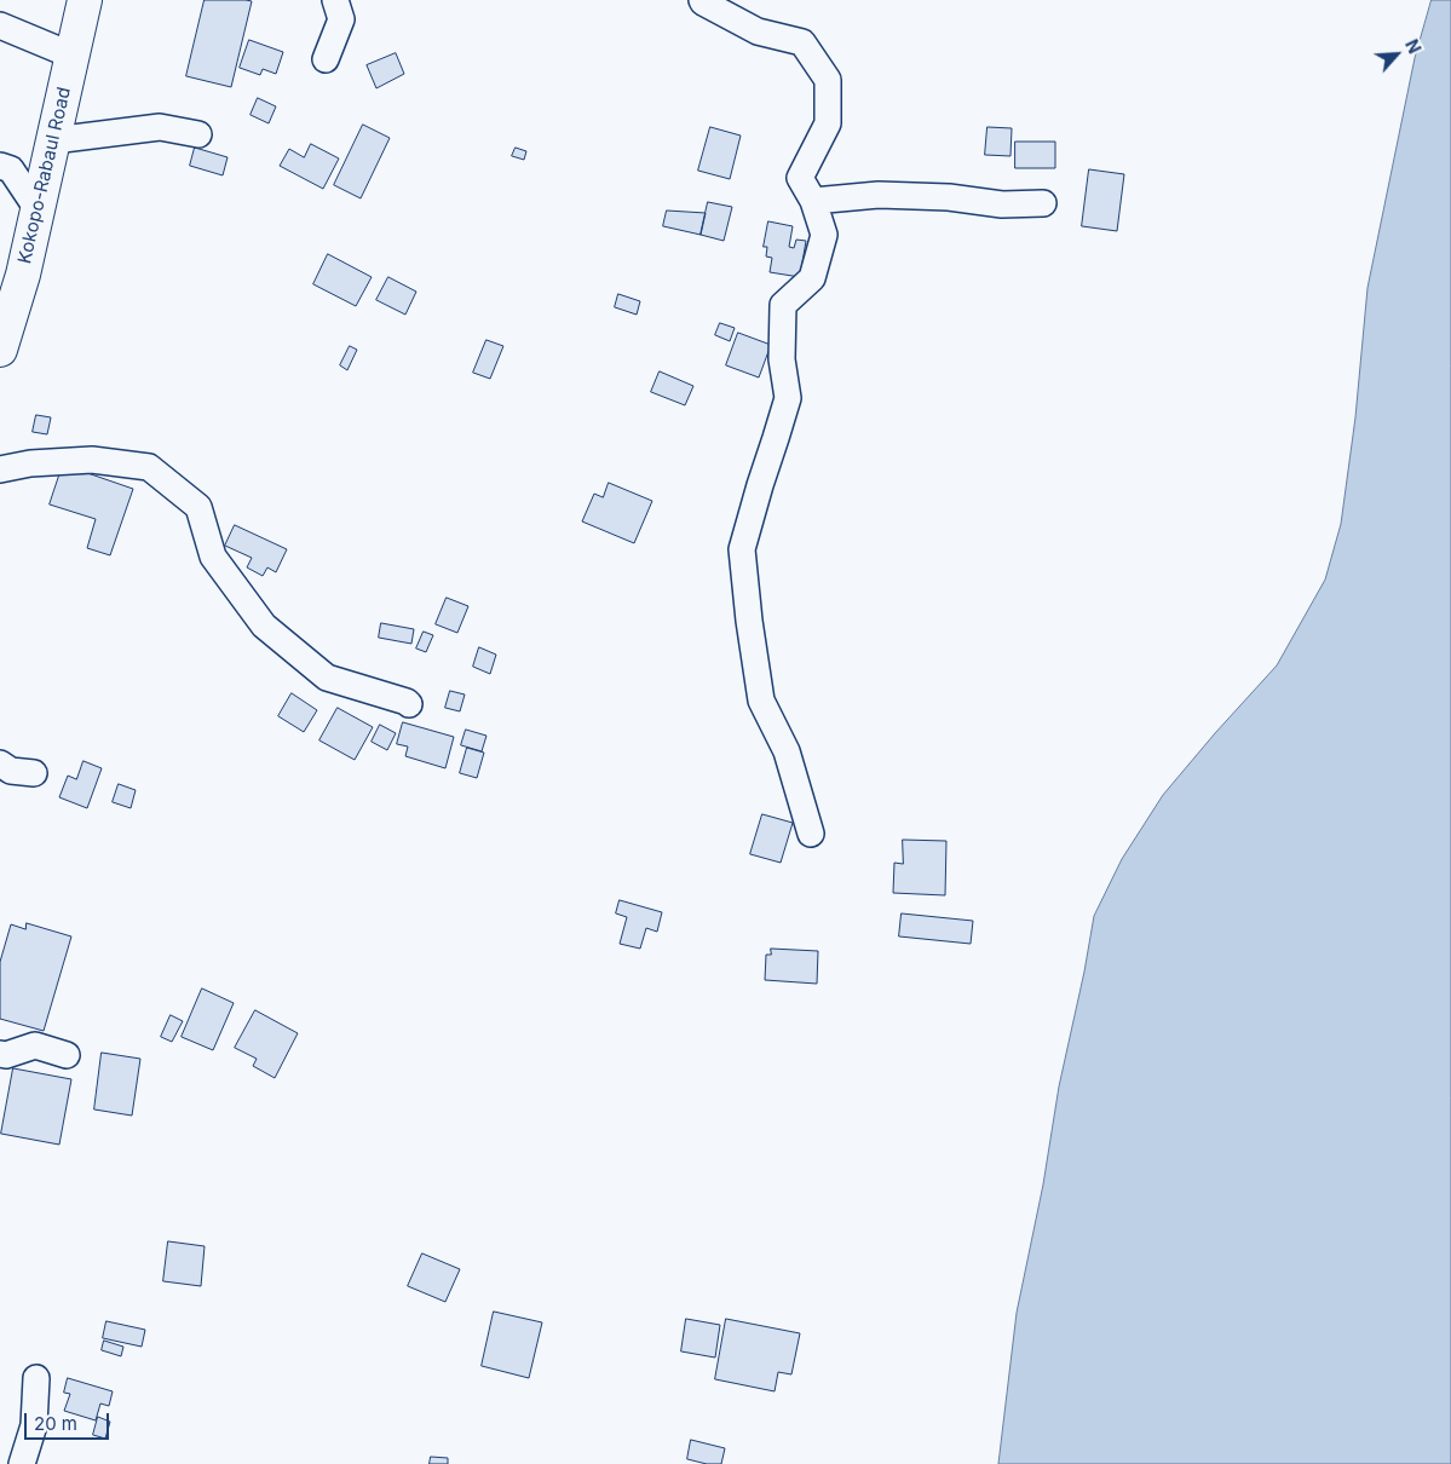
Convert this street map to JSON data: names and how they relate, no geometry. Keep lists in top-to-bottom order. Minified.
{"streets":{"main road":["Kokopo-Rabaul Road"]},"scale_bar":"20 m","north":"top right"}
